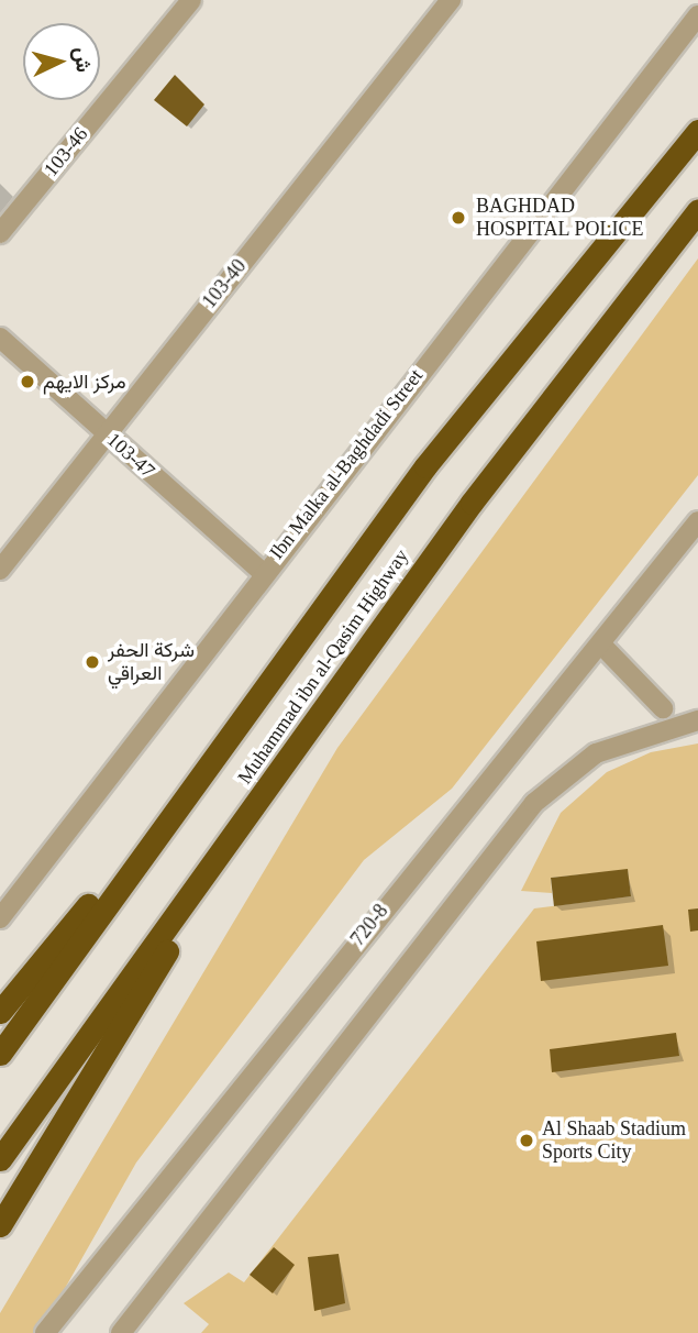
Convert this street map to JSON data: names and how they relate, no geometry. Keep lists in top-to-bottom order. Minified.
{"streets":{"highway":["Muhammad ibn al-Qasim Highway"],"street":["103-46","103-40","103-47","Ibn Malka al-Baghdadi Street","720-8"]},"crossings":[["103-40","103-47"],["103-47","Ibn Malka al-Baghdadi Street"]],"places":["BAGHDAD HOSPITAL POLICE","مركز الايهم","شركة الحفر العراقي","Al Shaab Stadium Sports City"],"north":"right"}
